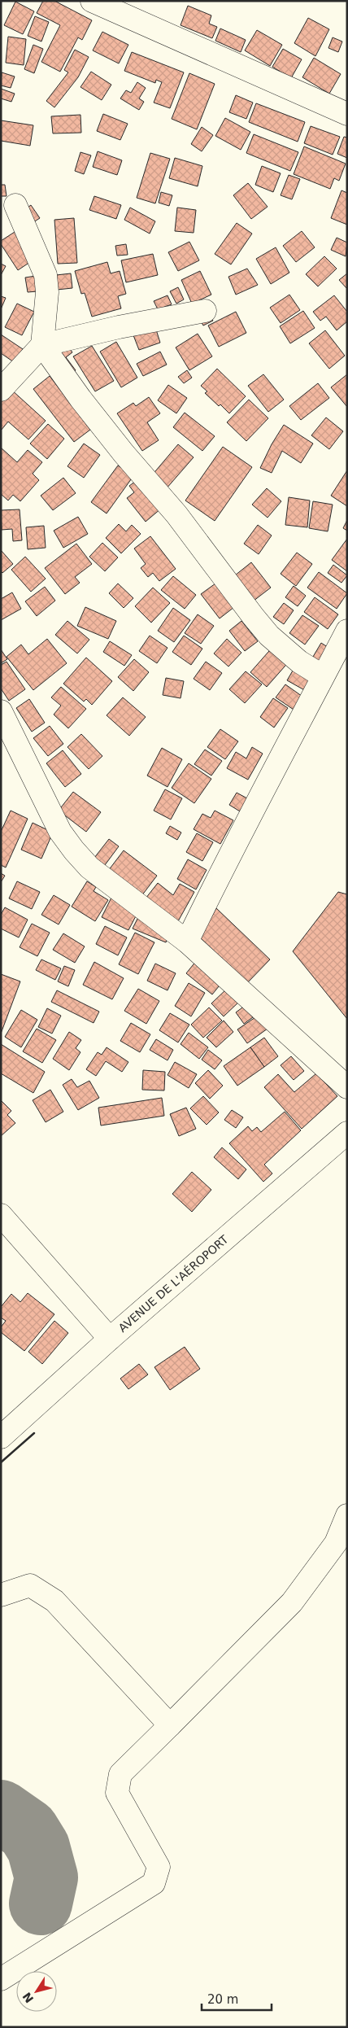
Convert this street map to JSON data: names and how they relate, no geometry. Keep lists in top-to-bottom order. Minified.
{"streets":{"main road":["AVENUE DE L'AÉROPORT"]},"scale_bar":"20 m","north":"bottom left"}
